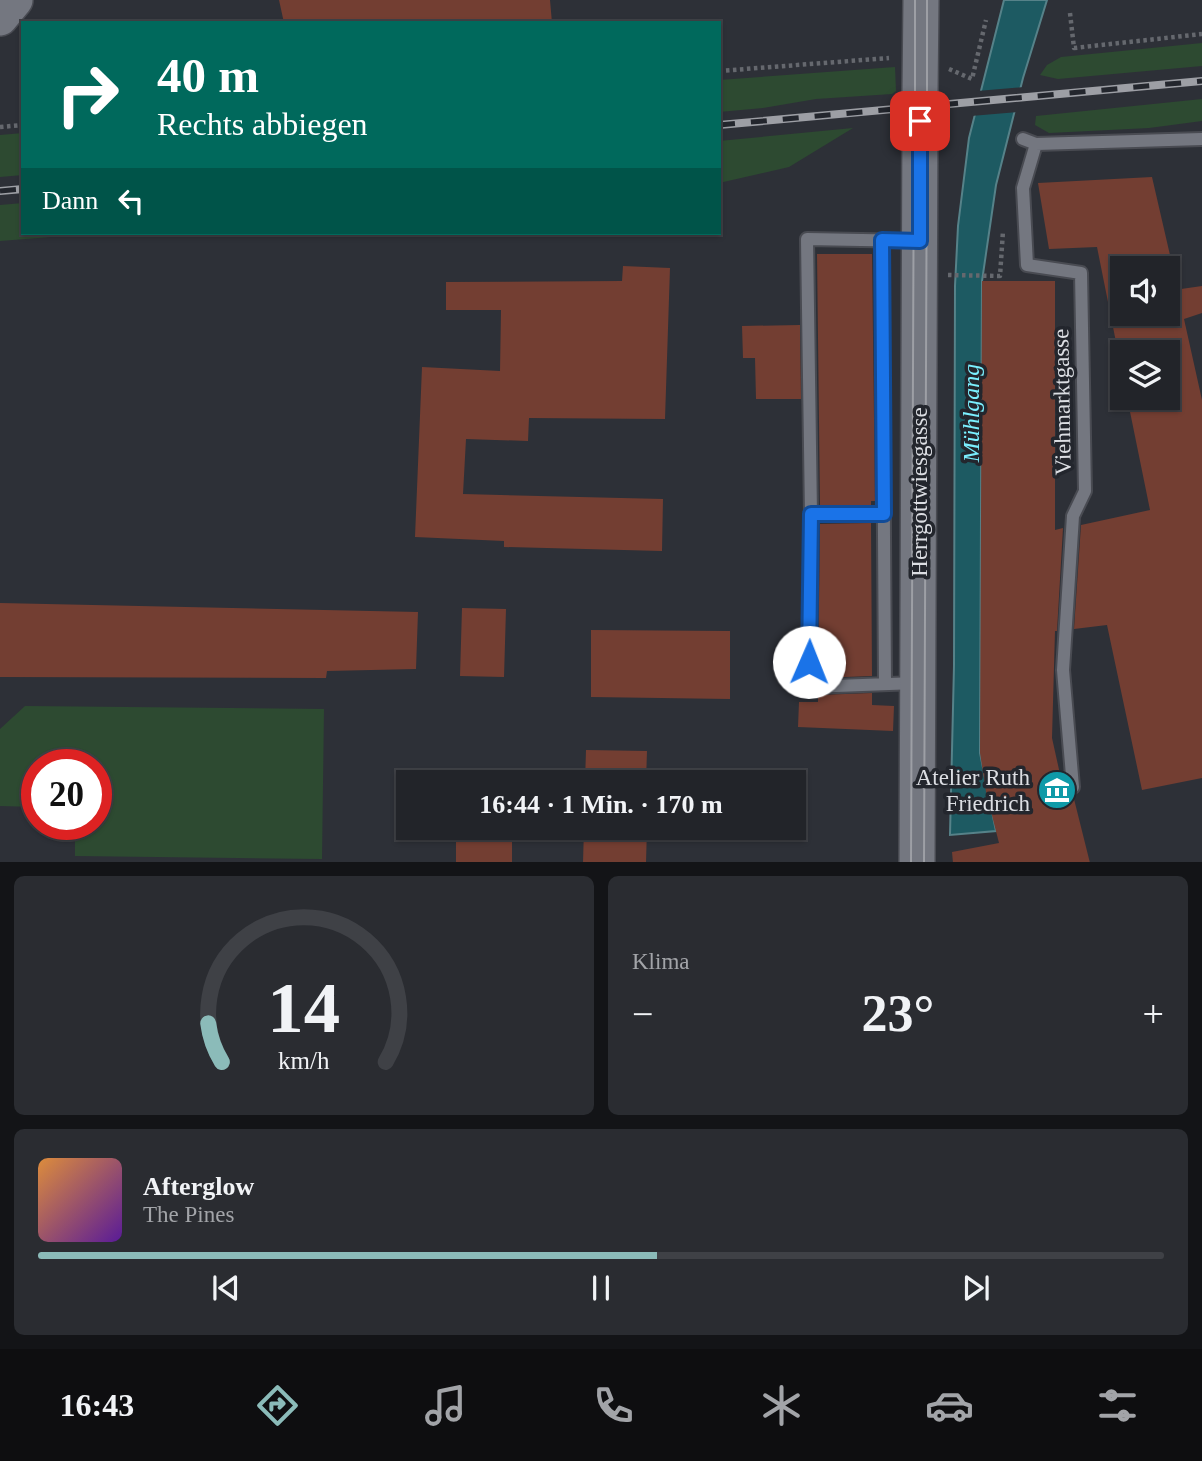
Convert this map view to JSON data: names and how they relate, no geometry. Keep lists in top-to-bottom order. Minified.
{"streets":{"main road":["Herrgottwiesgasse"],"lane":["Viehmarktgasse"]},"water":["Mühlgang"],"places":{"museum":["Atelier Ruth Friedrich"]},"page":{"turn":["40 m","Rechts abbiegen"],"then":"Dann","limit":"20","trip":"16:44 · 1 Min. · 170 m","tile":"Klima","heat":["−","23°","+"],"song":["Afterglow","The Pines"],"tabs":"16:43","gauge":["14","km/h"]}}
